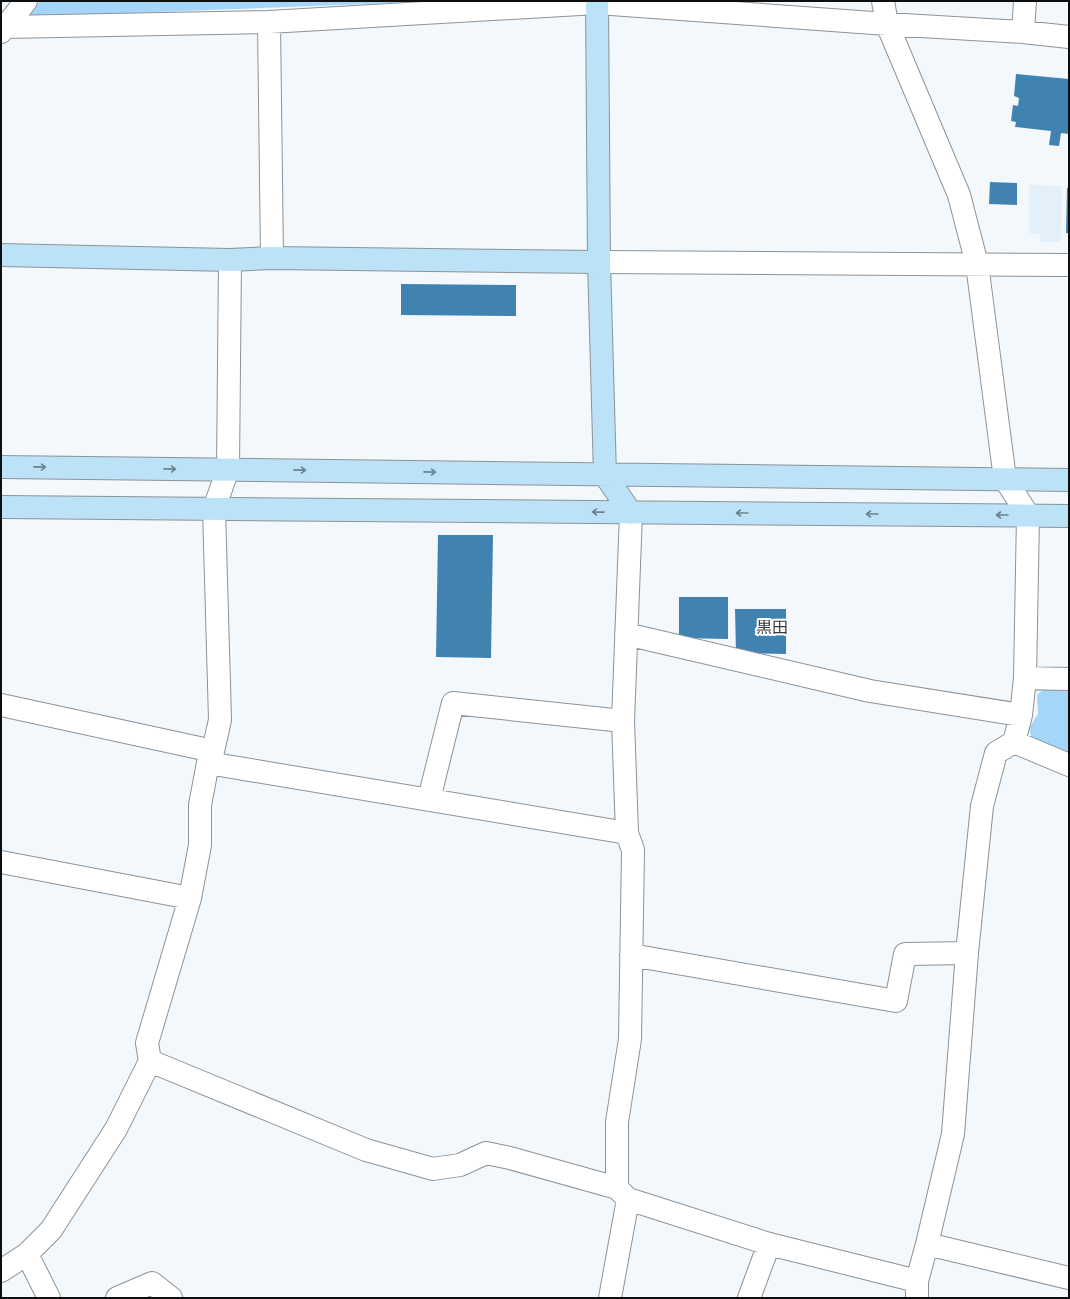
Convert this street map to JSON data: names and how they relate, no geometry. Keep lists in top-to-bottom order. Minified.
{"districts":["黒田"]}
